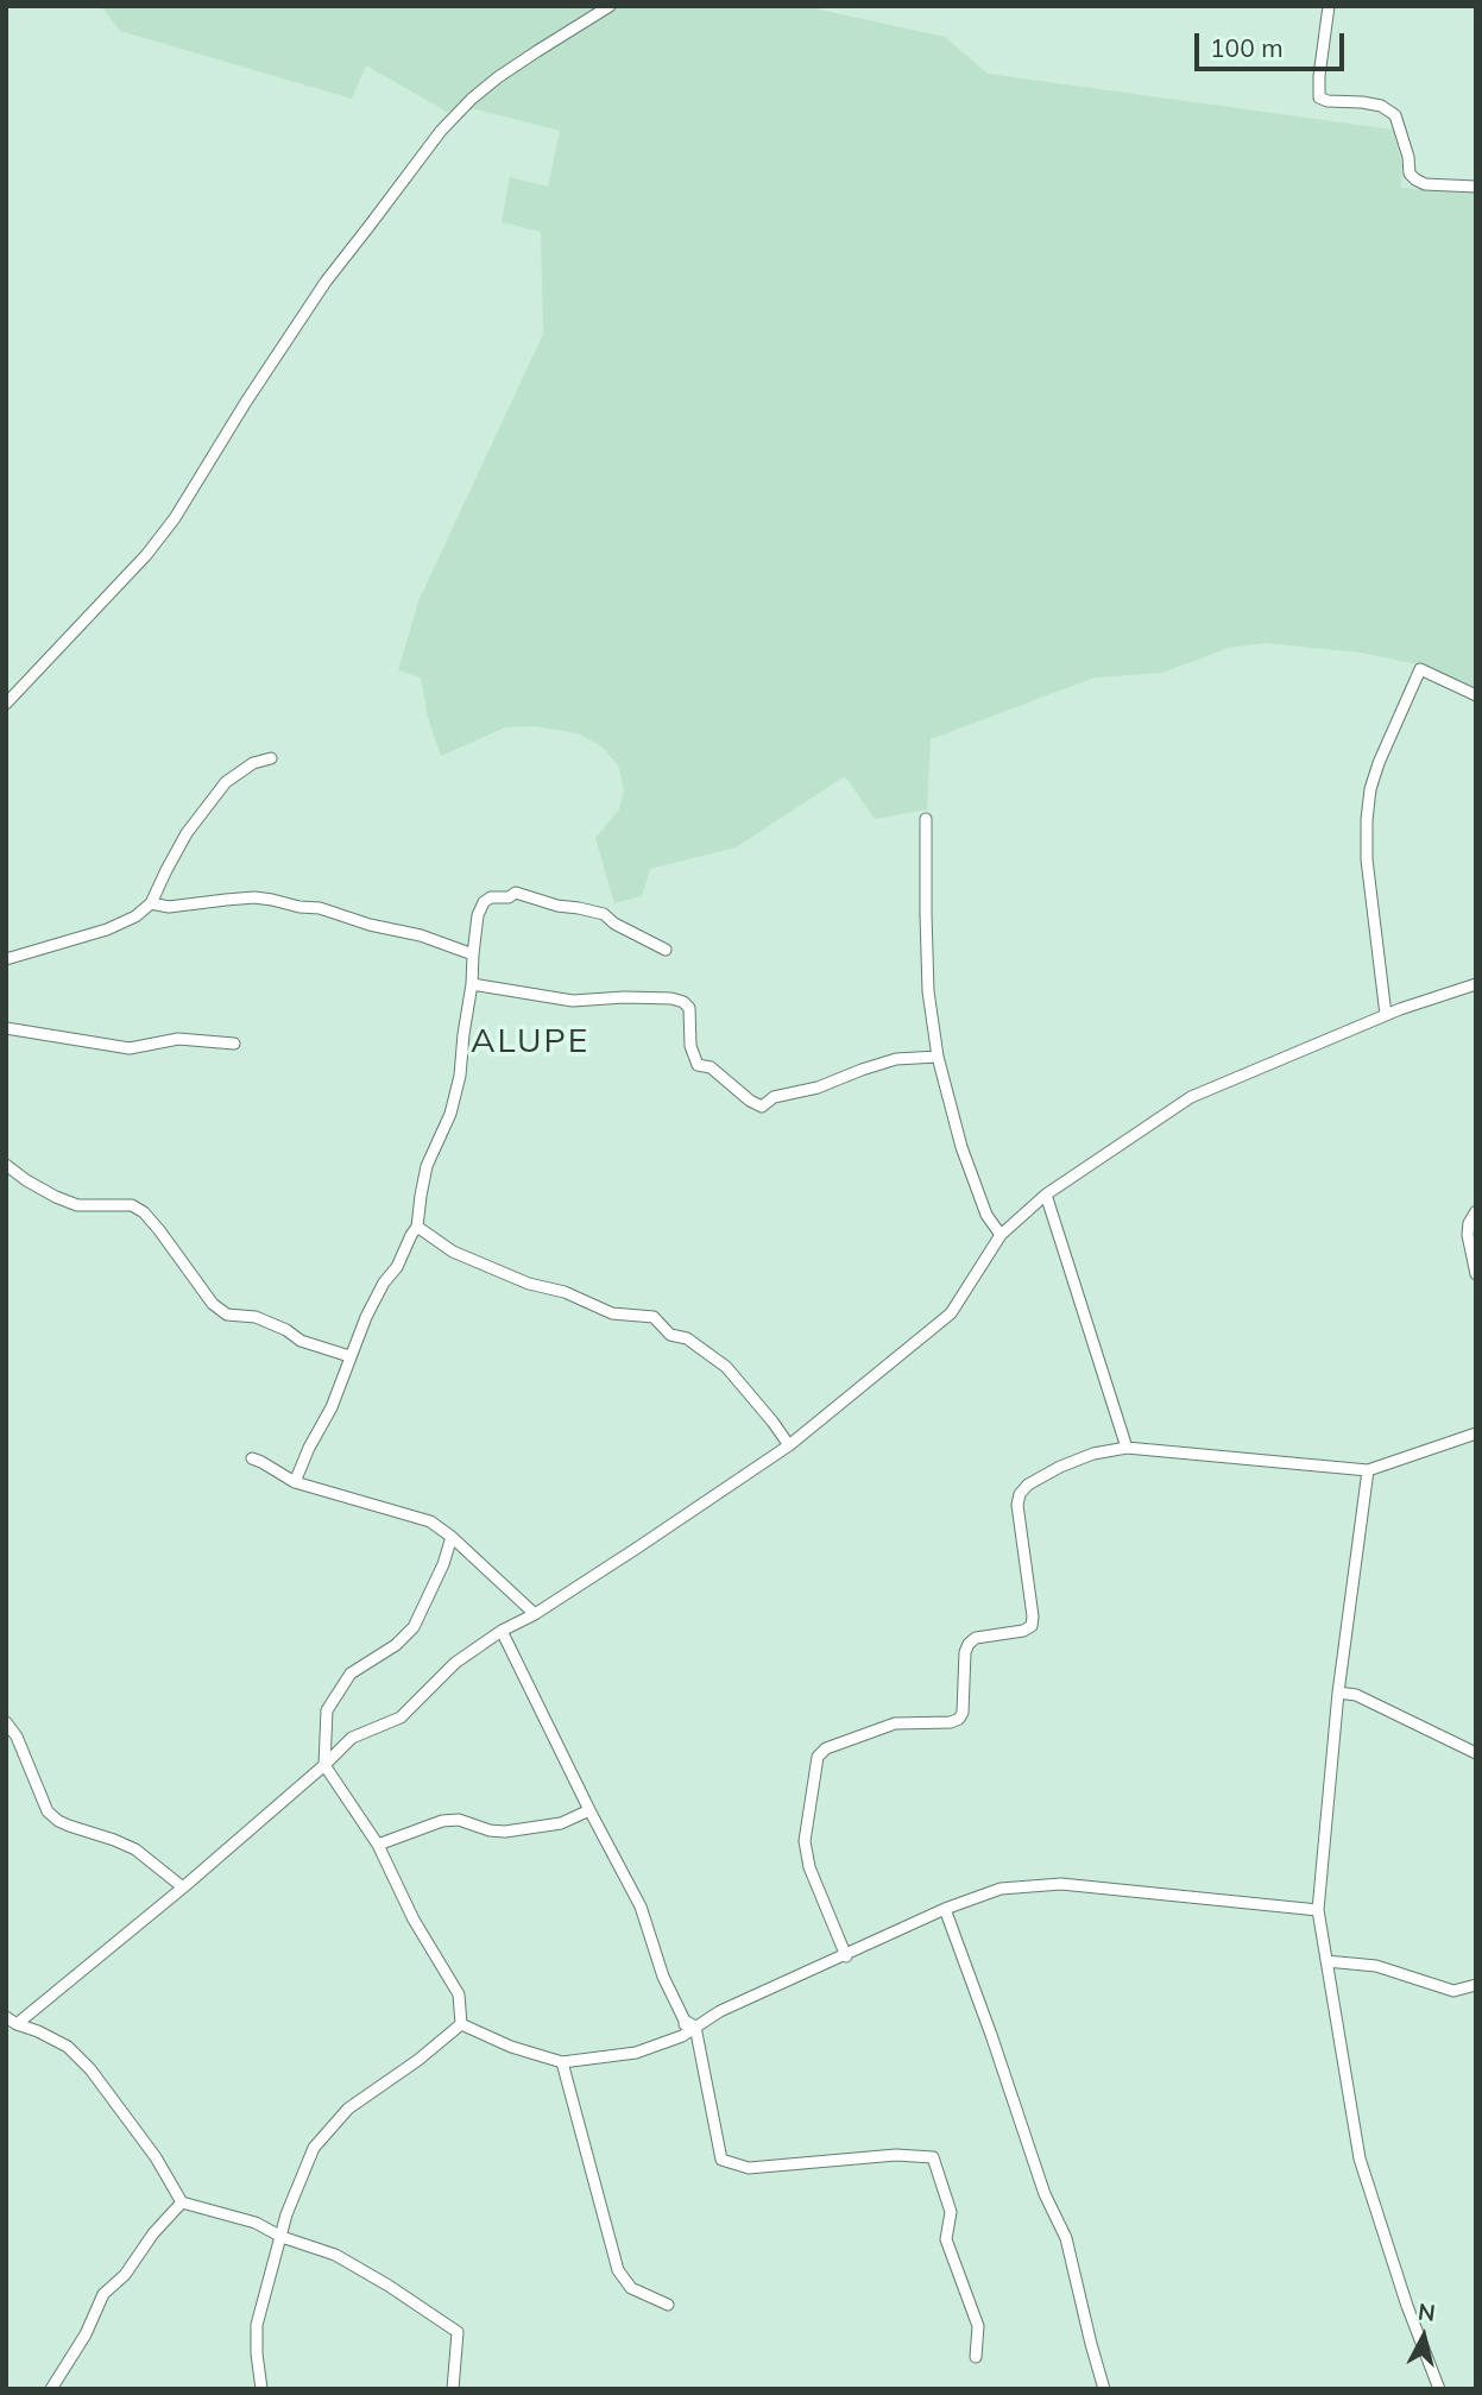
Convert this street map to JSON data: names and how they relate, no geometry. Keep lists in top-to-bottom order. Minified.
{"districts":["ALUPE"],"scale_bar":"100 m","north":"top"}
